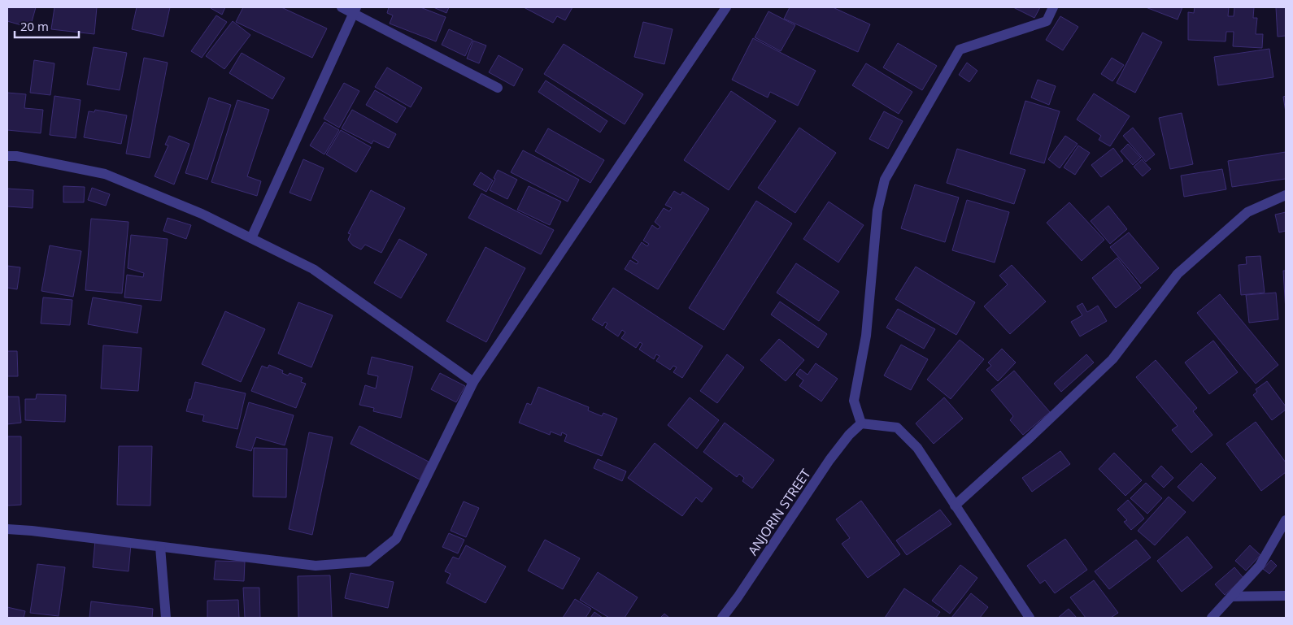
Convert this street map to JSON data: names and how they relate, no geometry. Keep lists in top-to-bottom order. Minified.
{"streets":{"street":["ANJORIN STREET"]},"scale_bar":"20 m"}
